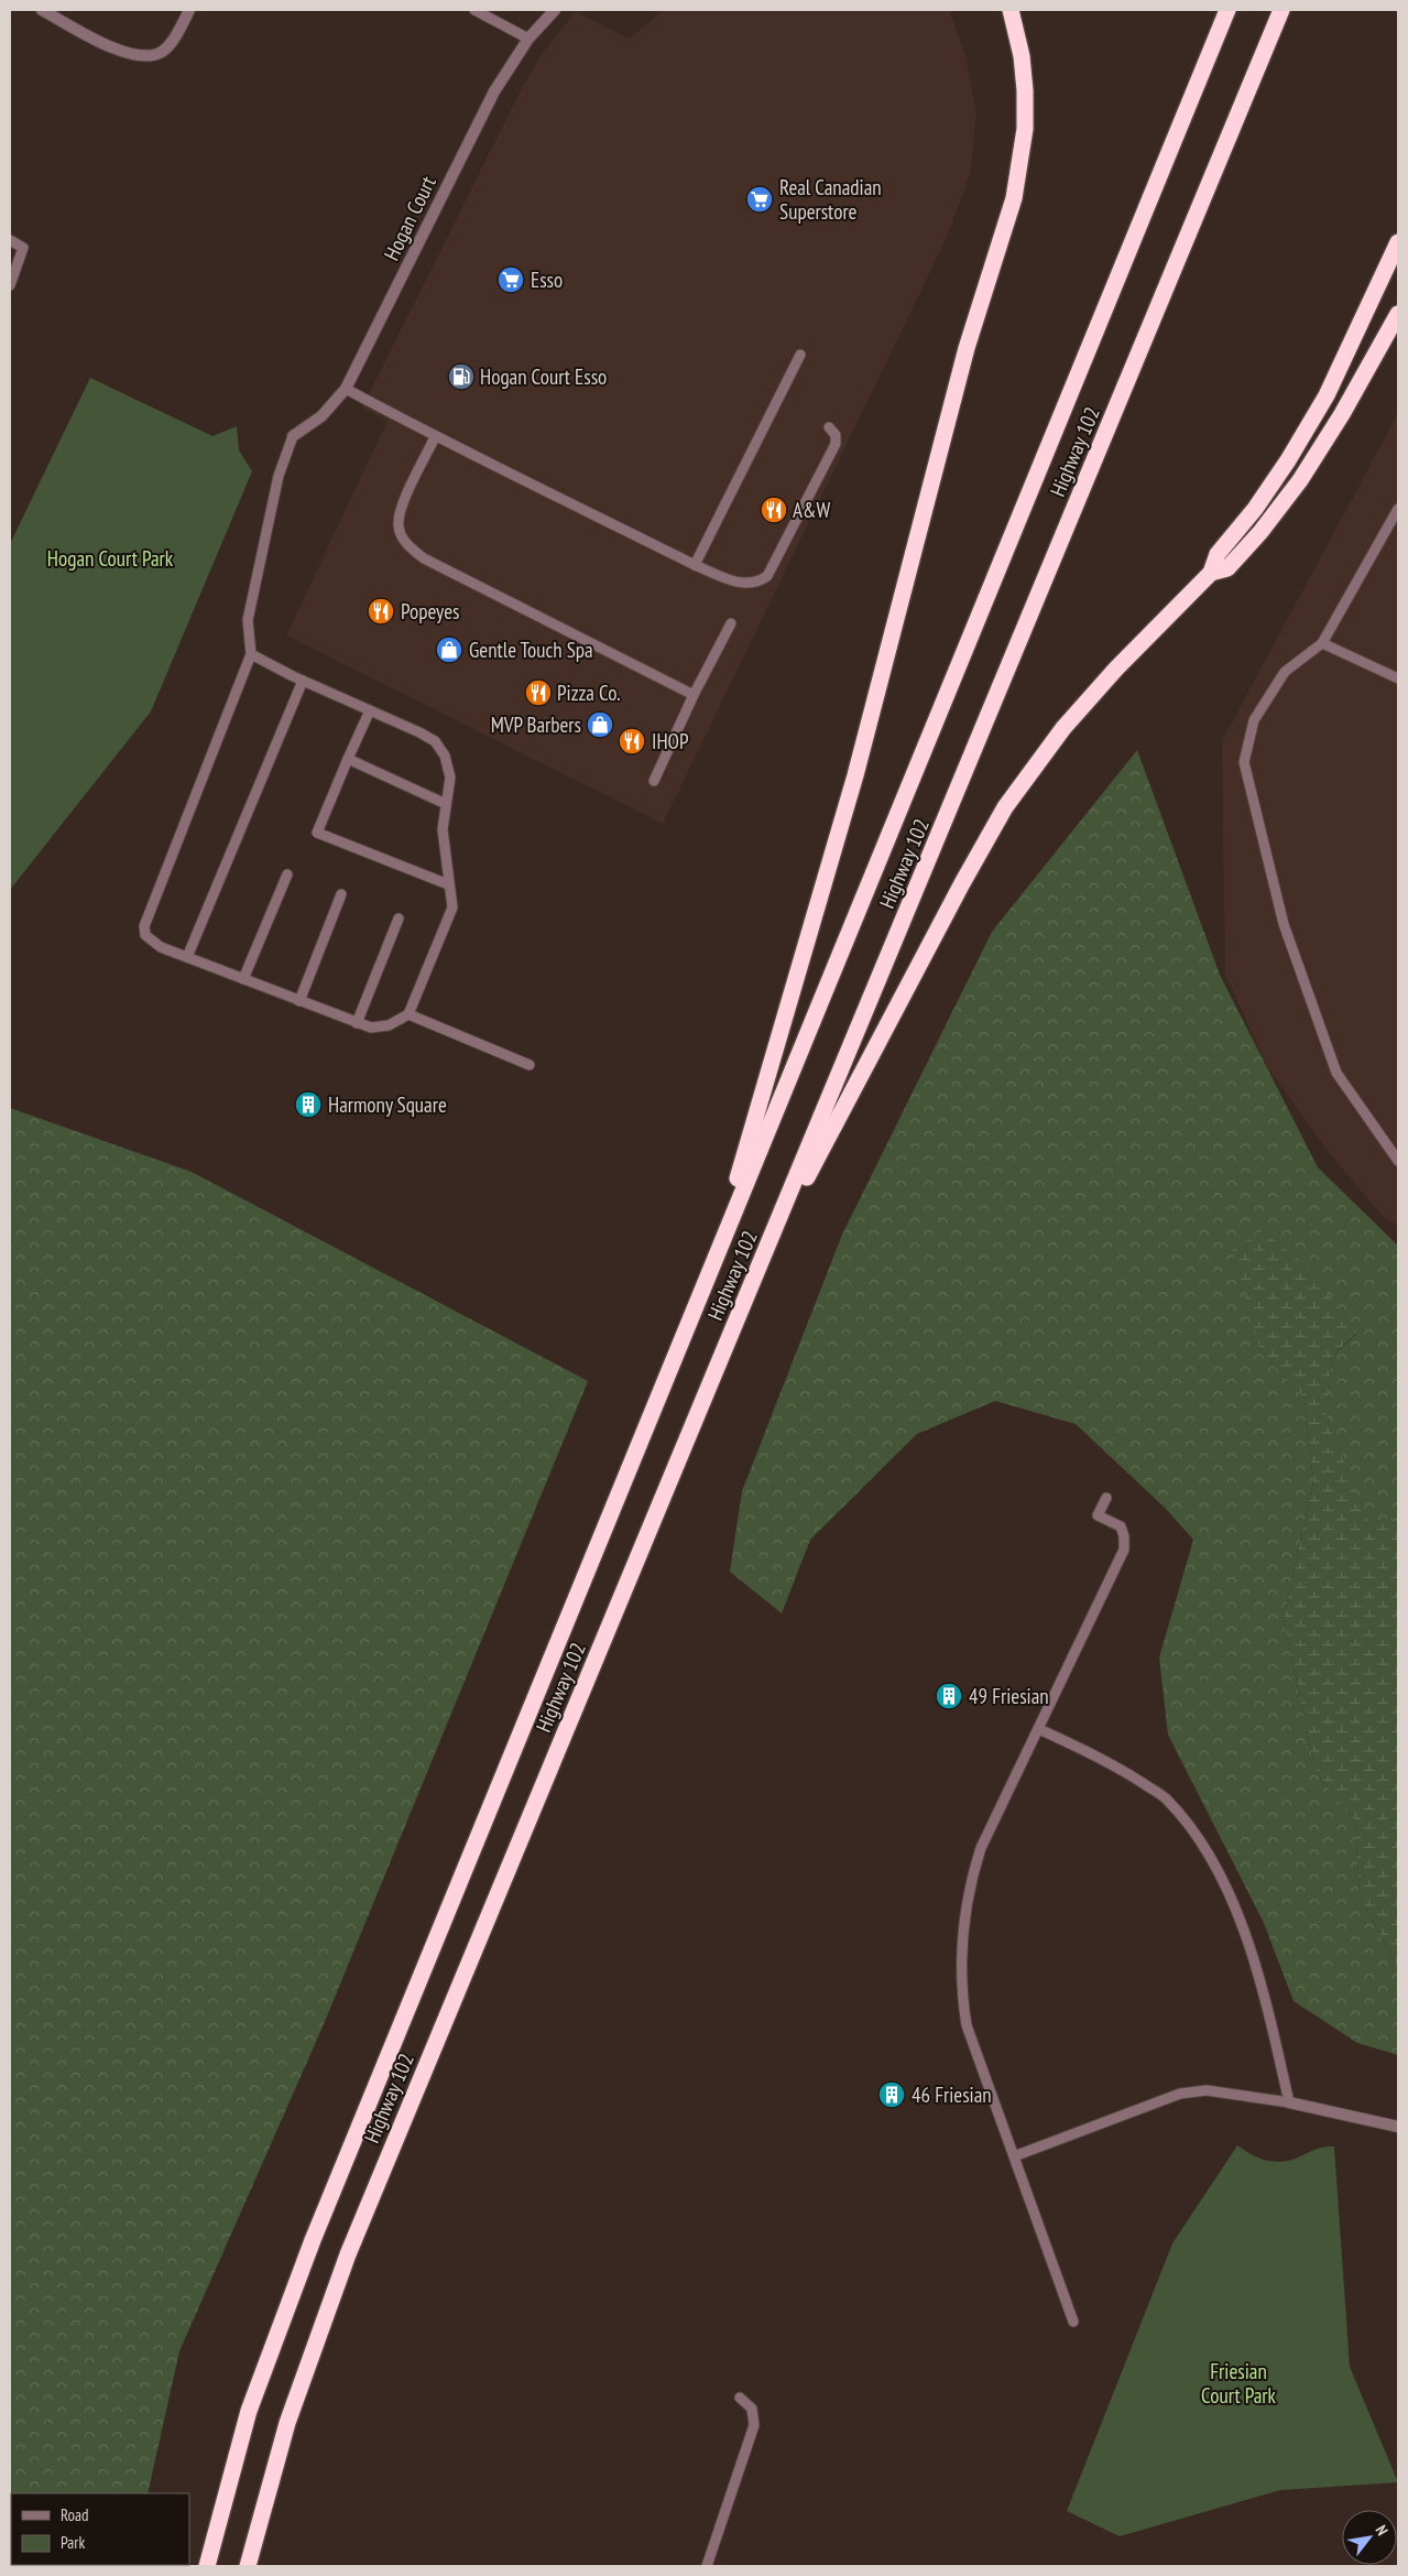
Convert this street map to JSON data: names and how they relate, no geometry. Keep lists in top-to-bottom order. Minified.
{"streets":{"highway":["Highway 102"],"street":["Hogan Court"]},"parks":["Hogan Court Park","Friesian Court Park"],"places":{"supermarket":["Real Canadian Superstore","Esso"],"fuel station":["Hogan Court Esso"],"restaurant":["A&W","Popeyes","Pizza Co.","IHOP"],"shop":["Gentle Touch Spa","MVP Barbers"],"building":["Harmony Square","49 Friesian","46 Friesian"]},"legend":["Road","Park"],"north":"top right"}
